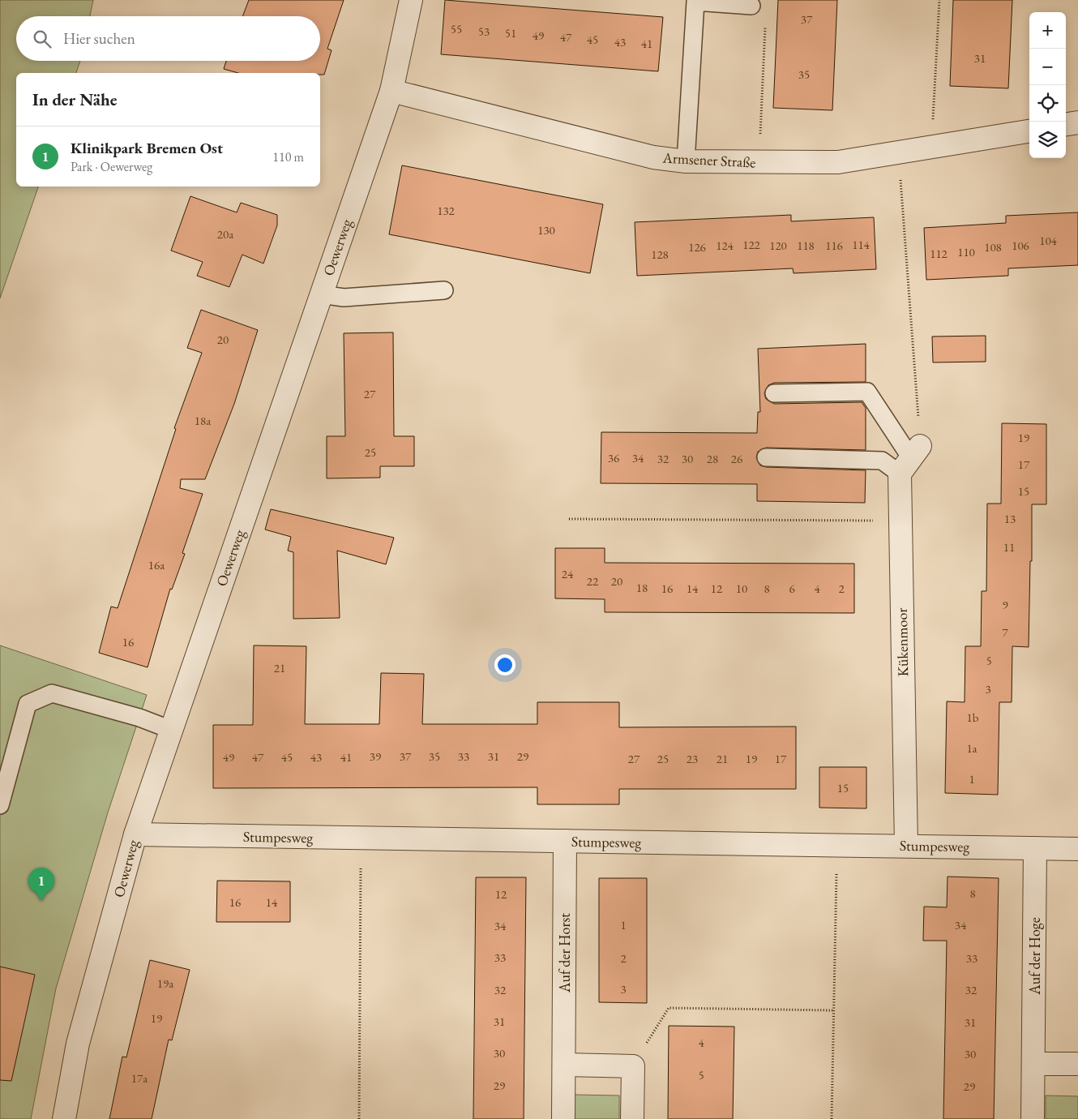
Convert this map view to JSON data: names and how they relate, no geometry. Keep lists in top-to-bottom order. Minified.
{"streets":{"street":["Armsener Straße","Oewerweg","Kükenmoor","Stumpesweg","Auf der Horst","Auf der Hoge"]},"crossings":[["Armsener Straße","Oewerweg"],["Oewerweg","Stumpesweg"],["Kükenmoor","Stumpesweg"],["Stumpesweg","Auf der Horst"],["Stumpesweg","Auf der Hoge"]],"house_numbers":["37","55","53","51","49","47","45","43","41","31","35","132","130","20a","104","122","114","124","120","118","116","106","126","108","110","112","128","20","27","18a","19","25","36","34","32","30","28","26","17","15","13","11","16a","24","22","20","18","16","14","12","10","8","6","4","2","9","7","16","5","21","3","1b","1a","39","37","35","33","31","29","49","47","45","43","41","27","25","23","21","19","17","1","15","8","12","16","14","1","34","34","33","2","33","19a","3","32","32","19","31","31","4","30","30","5","17a","29","29"],"page":{"map_buttons":["+","−"],"search":"Hier suchen","heading":"In der Nähe","list":[{"mark":"1","name":"Klinikpark Bremen Ost","note":"Park · Oewerweg","value":"110 m"}],"pins":"1"}}
